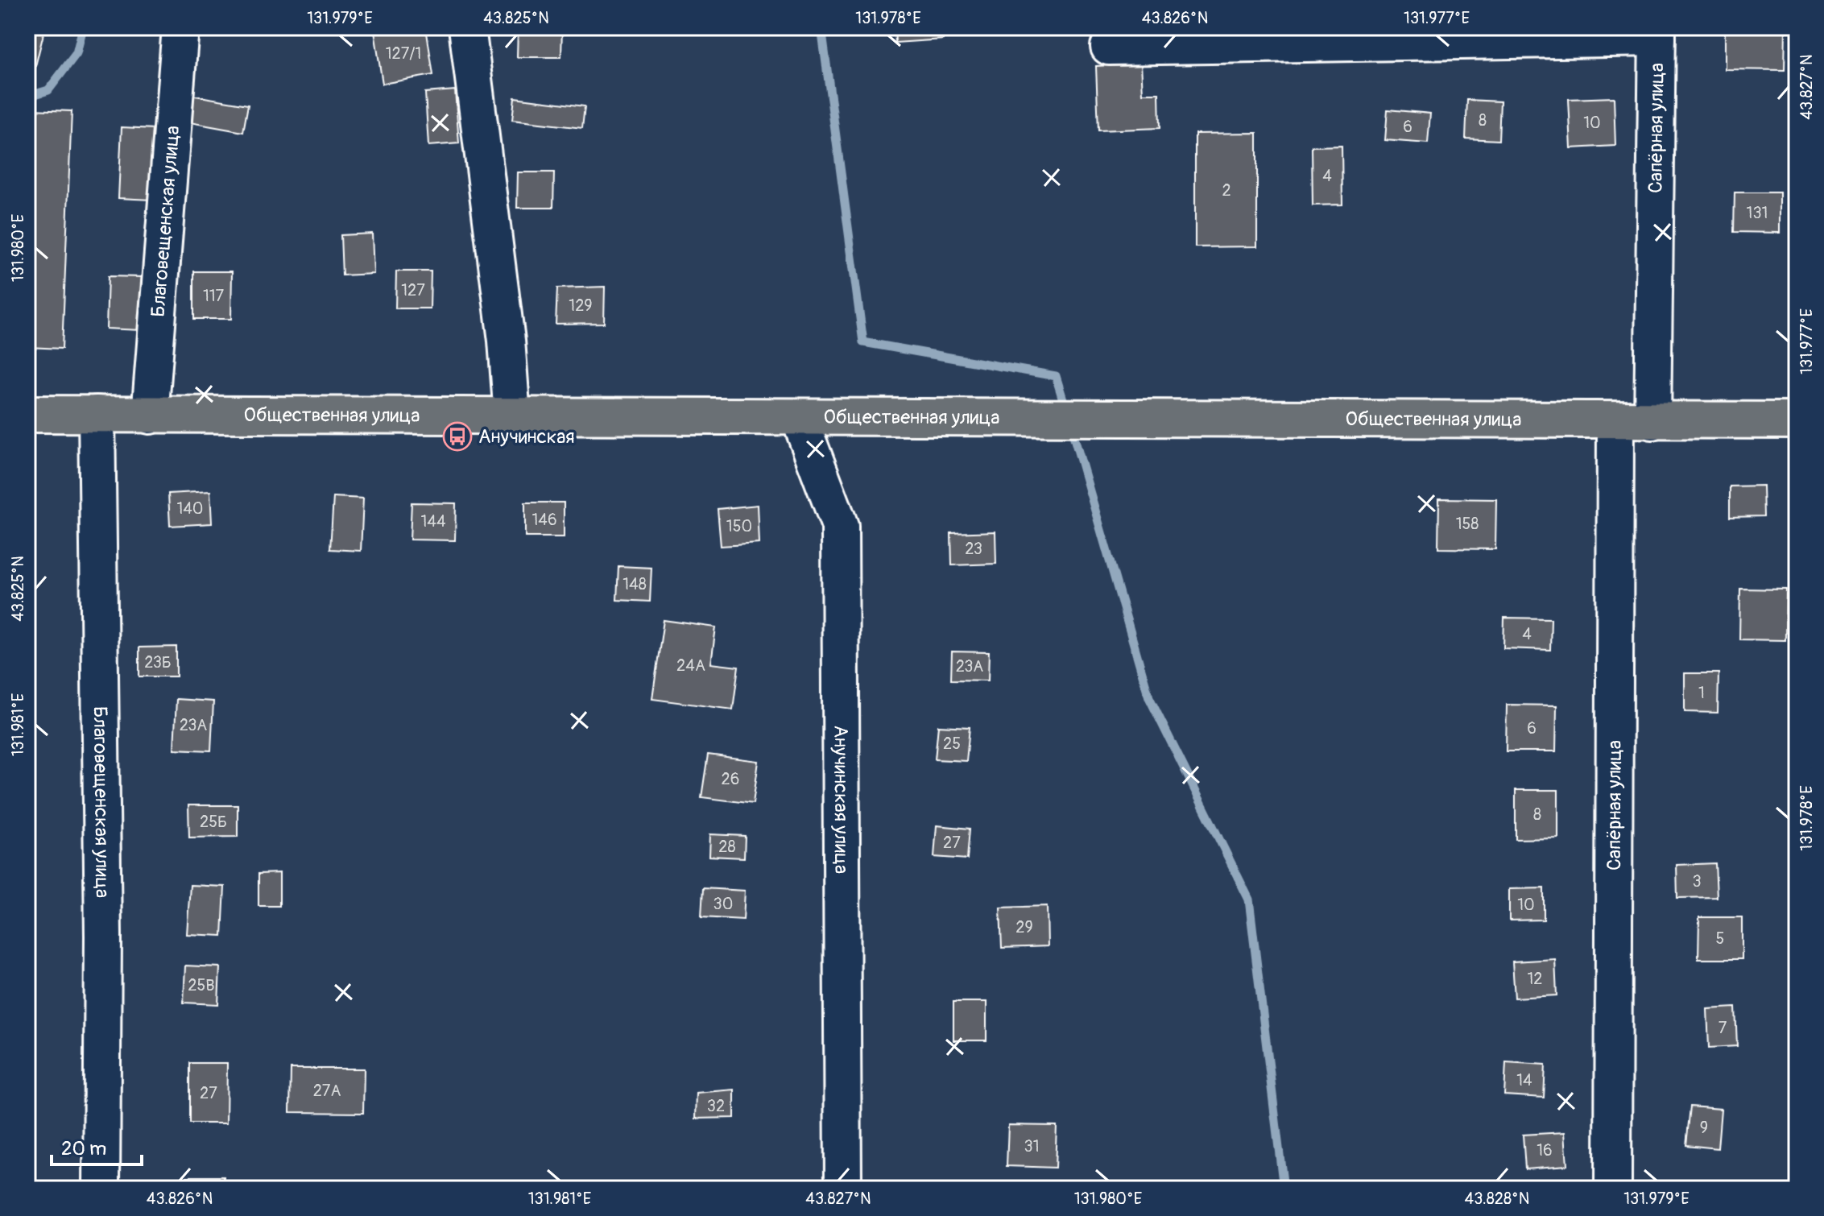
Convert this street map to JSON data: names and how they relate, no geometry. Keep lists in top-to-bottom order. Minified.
{"streets":{"main road":["Общественная улица"],"street":["Сапёрная улица","Благовещенская улица","Анучинская улица"]},"crossings":[["Сапёрная улица","Общественная улица"],["Благовещенская улица","Общественная улица"],["Общественная улица","Анучинская улица"]],"places":{"bus stop":["Анучинская"]},"house_numbers":["127/1","8","10","6","4","2","131","127","117","129","140","146","144","158","150","23","148","4","23Б","24А","23А","1","23А","6","25","26","8","25Б","27","28","3","30","10","29","5","12","25В","7","14","27А","27","32","9","31","16"],"scale_bar":"20 m","coordinates":["131.979°E","43.825°N","131.978°E","43.826°N","131.977°E","43.827°N","131.980°E","131.981°E","43.828°N"]}
